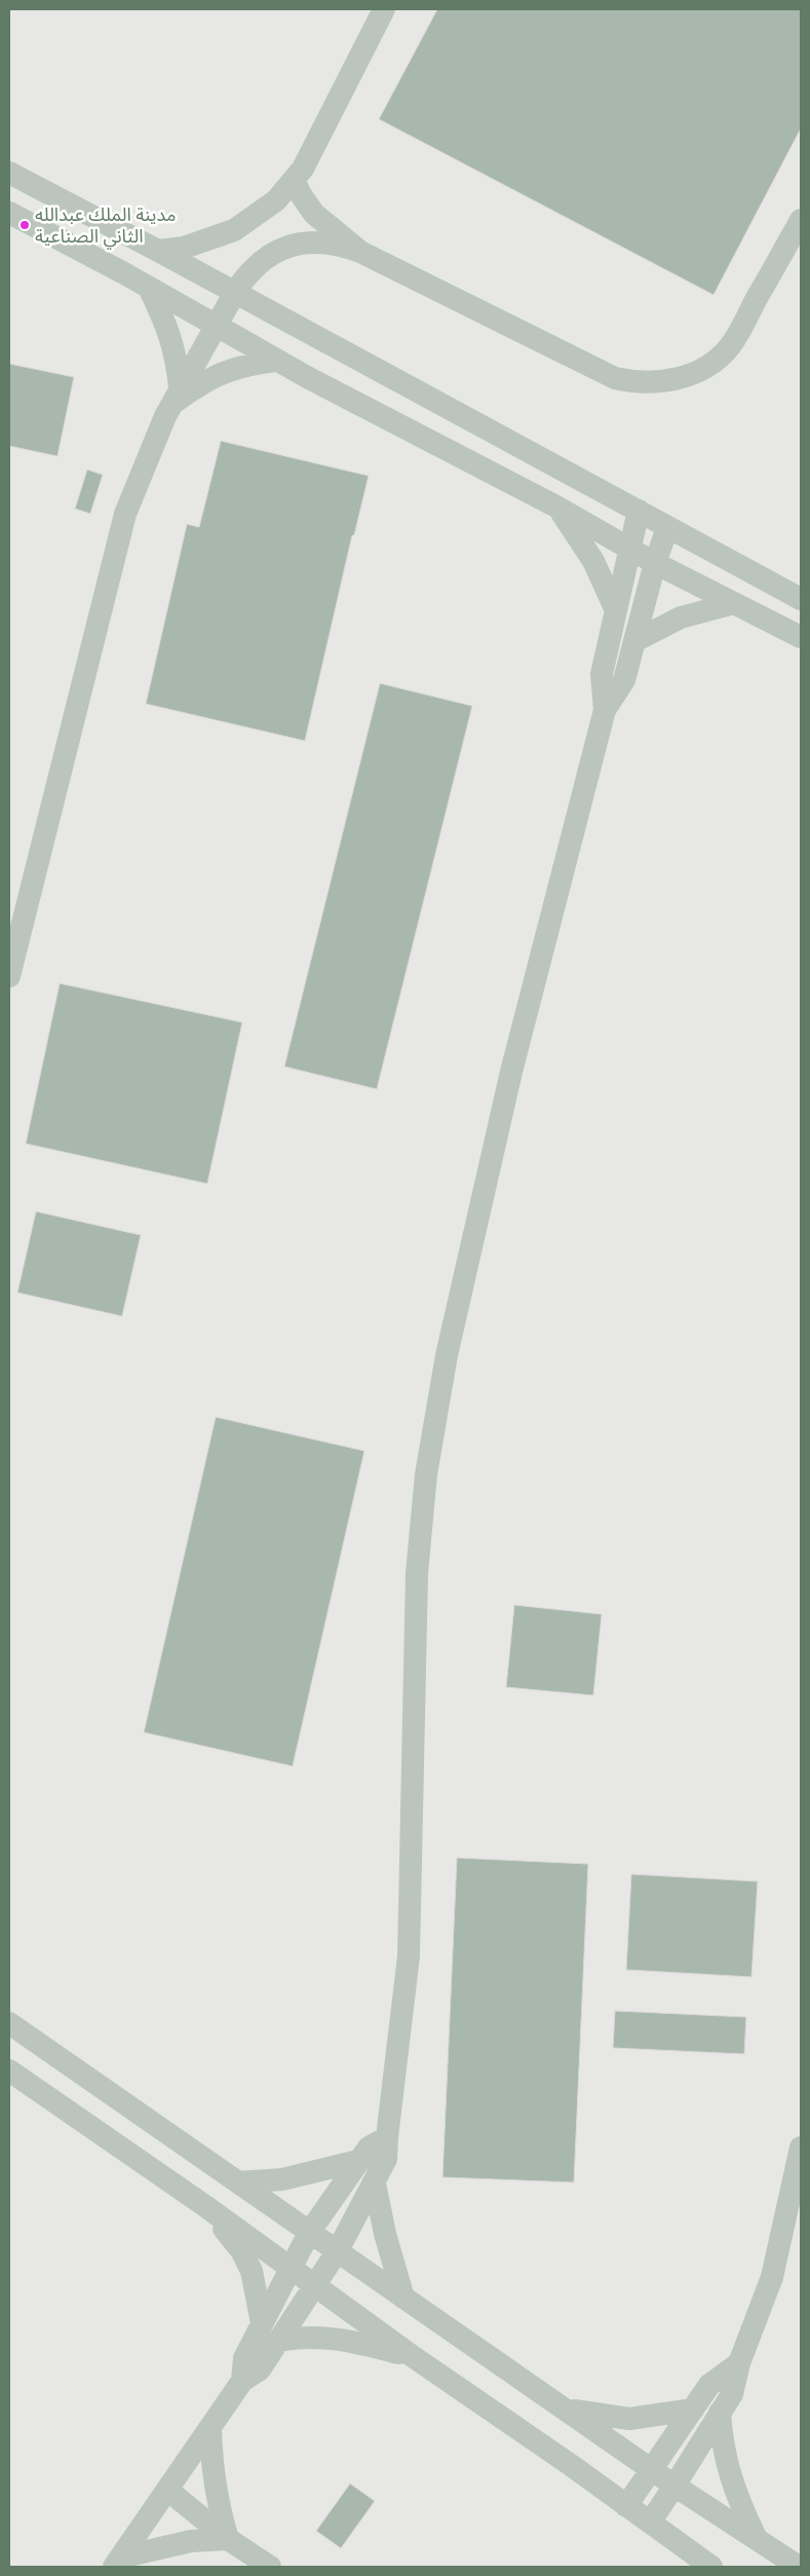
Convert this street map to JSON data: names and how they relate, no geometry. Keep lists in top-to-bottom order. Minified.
{"places":["مدينة الملك عبدالله الثاني الصناعية"]}
